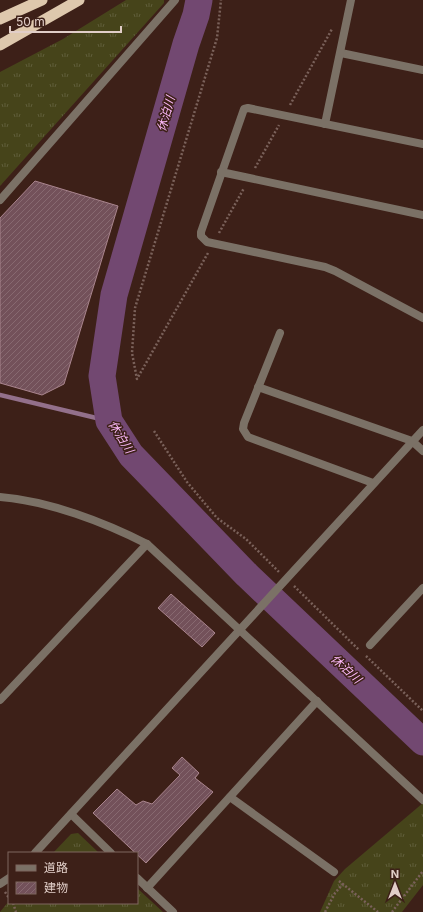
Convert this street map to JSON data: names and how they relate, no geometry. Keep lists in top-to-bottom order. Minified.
{"water":["休泊川"],"legend":["道路","建物"],"scale_bar":"50 m","north":"top"}
